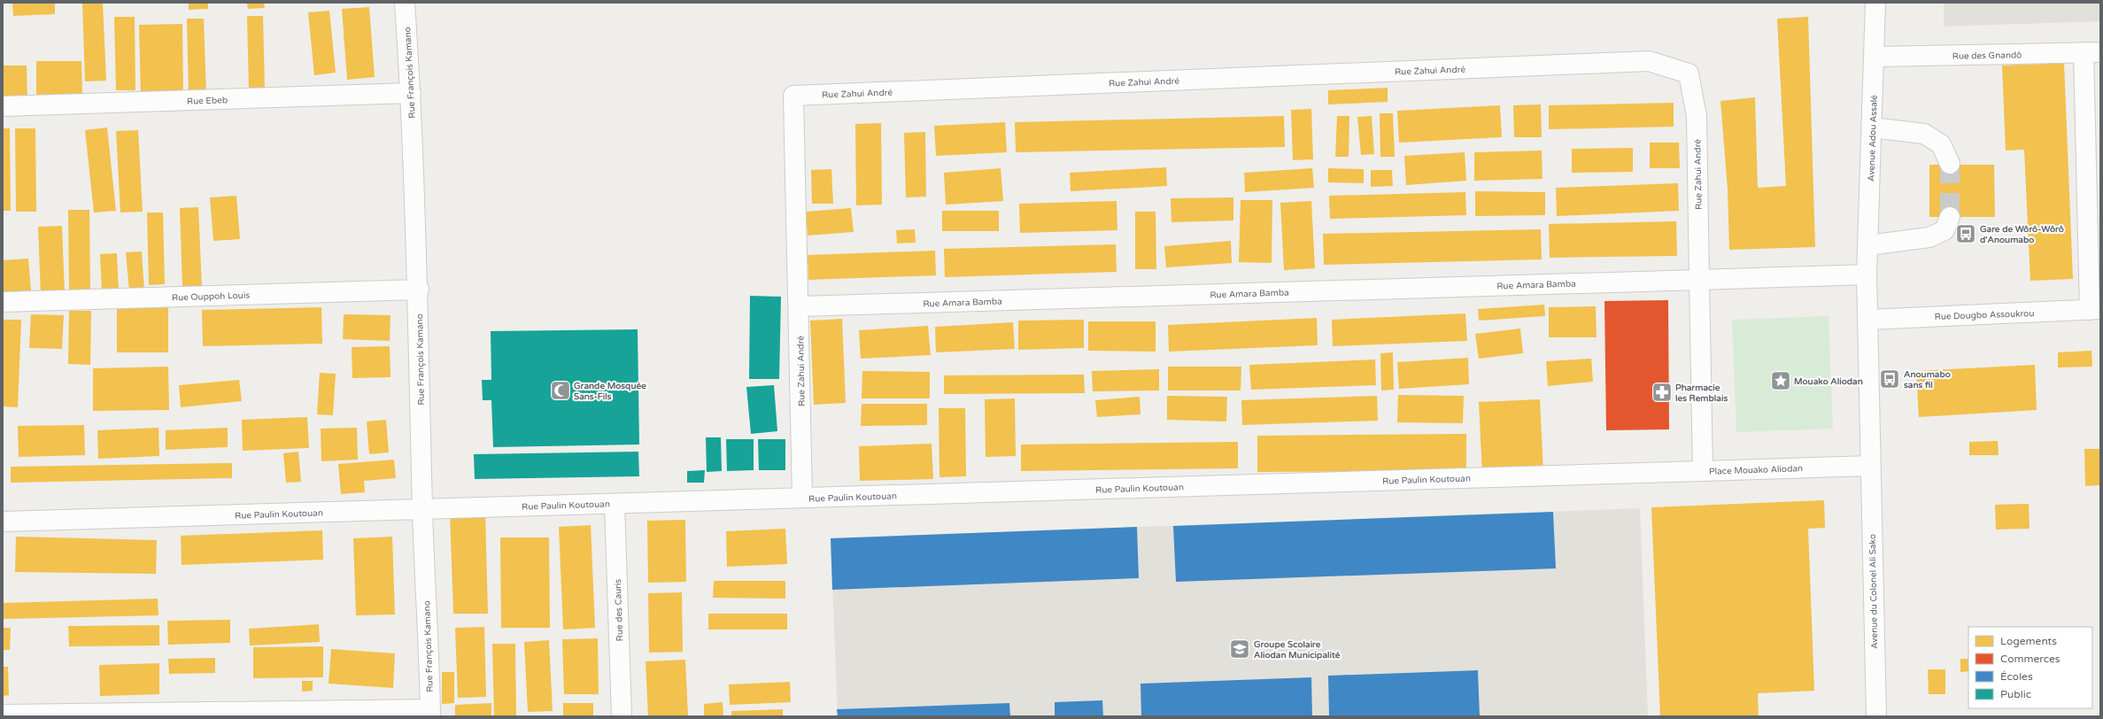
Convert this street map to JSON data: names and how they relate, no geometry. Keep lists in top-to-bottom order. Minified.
{"streets":{"street":["Rue des Gnandô","Rue Zahui André","Rue François Kamano","Rue Ebeb","Avenue Adou Assalé","Rue Amara Bamba","Rue Ouppoh Louis","Rue Dougbo Assoukrou","Place Mouako Aliodan","Rue Paulin Koutouan","Avenue du Colonel Ali Sako","Rue des Cauris"]},"crossings":[["Rue des Gnandô","Avenue Adou Assalé"],["Rue Zahui André","Rue Amara Bamba"],["Rue Zahui André","Place Mouako Aliodan"],["Rue Zahui André","Rue Paulin Koutouan"],["Rue François Kamano","Rue Ebeb"],["Rue François Kamano","Rue Ouppoh Louis"],["Rue François Kamano","Rue Paulin Koutouan"],["Rue Amara Bamba","Place Mouako Aliodan"],["Place Mouako Aliodan","Rue Paulin Koutouan"],["Place Mouako Aliodan","Avenue du Colonel Ali Sako"],["Rue Paulin Koutouan","Rue des Cauris"]],"places":{"bus stop":["Gare de Wôrô-Wôrô d'Anoumabo","Anoumabo sans fil"],"place":["Mouako Aliodan"],"mosque":["Grande Mosquée Sans-Fils"],"pharmacy":["Pharmacie les Remblais"],"school or university":["Groupe Scolaire Aliodan Municipalité"]},"legend":["Logements","Commerces","Écoles","Public"]}
